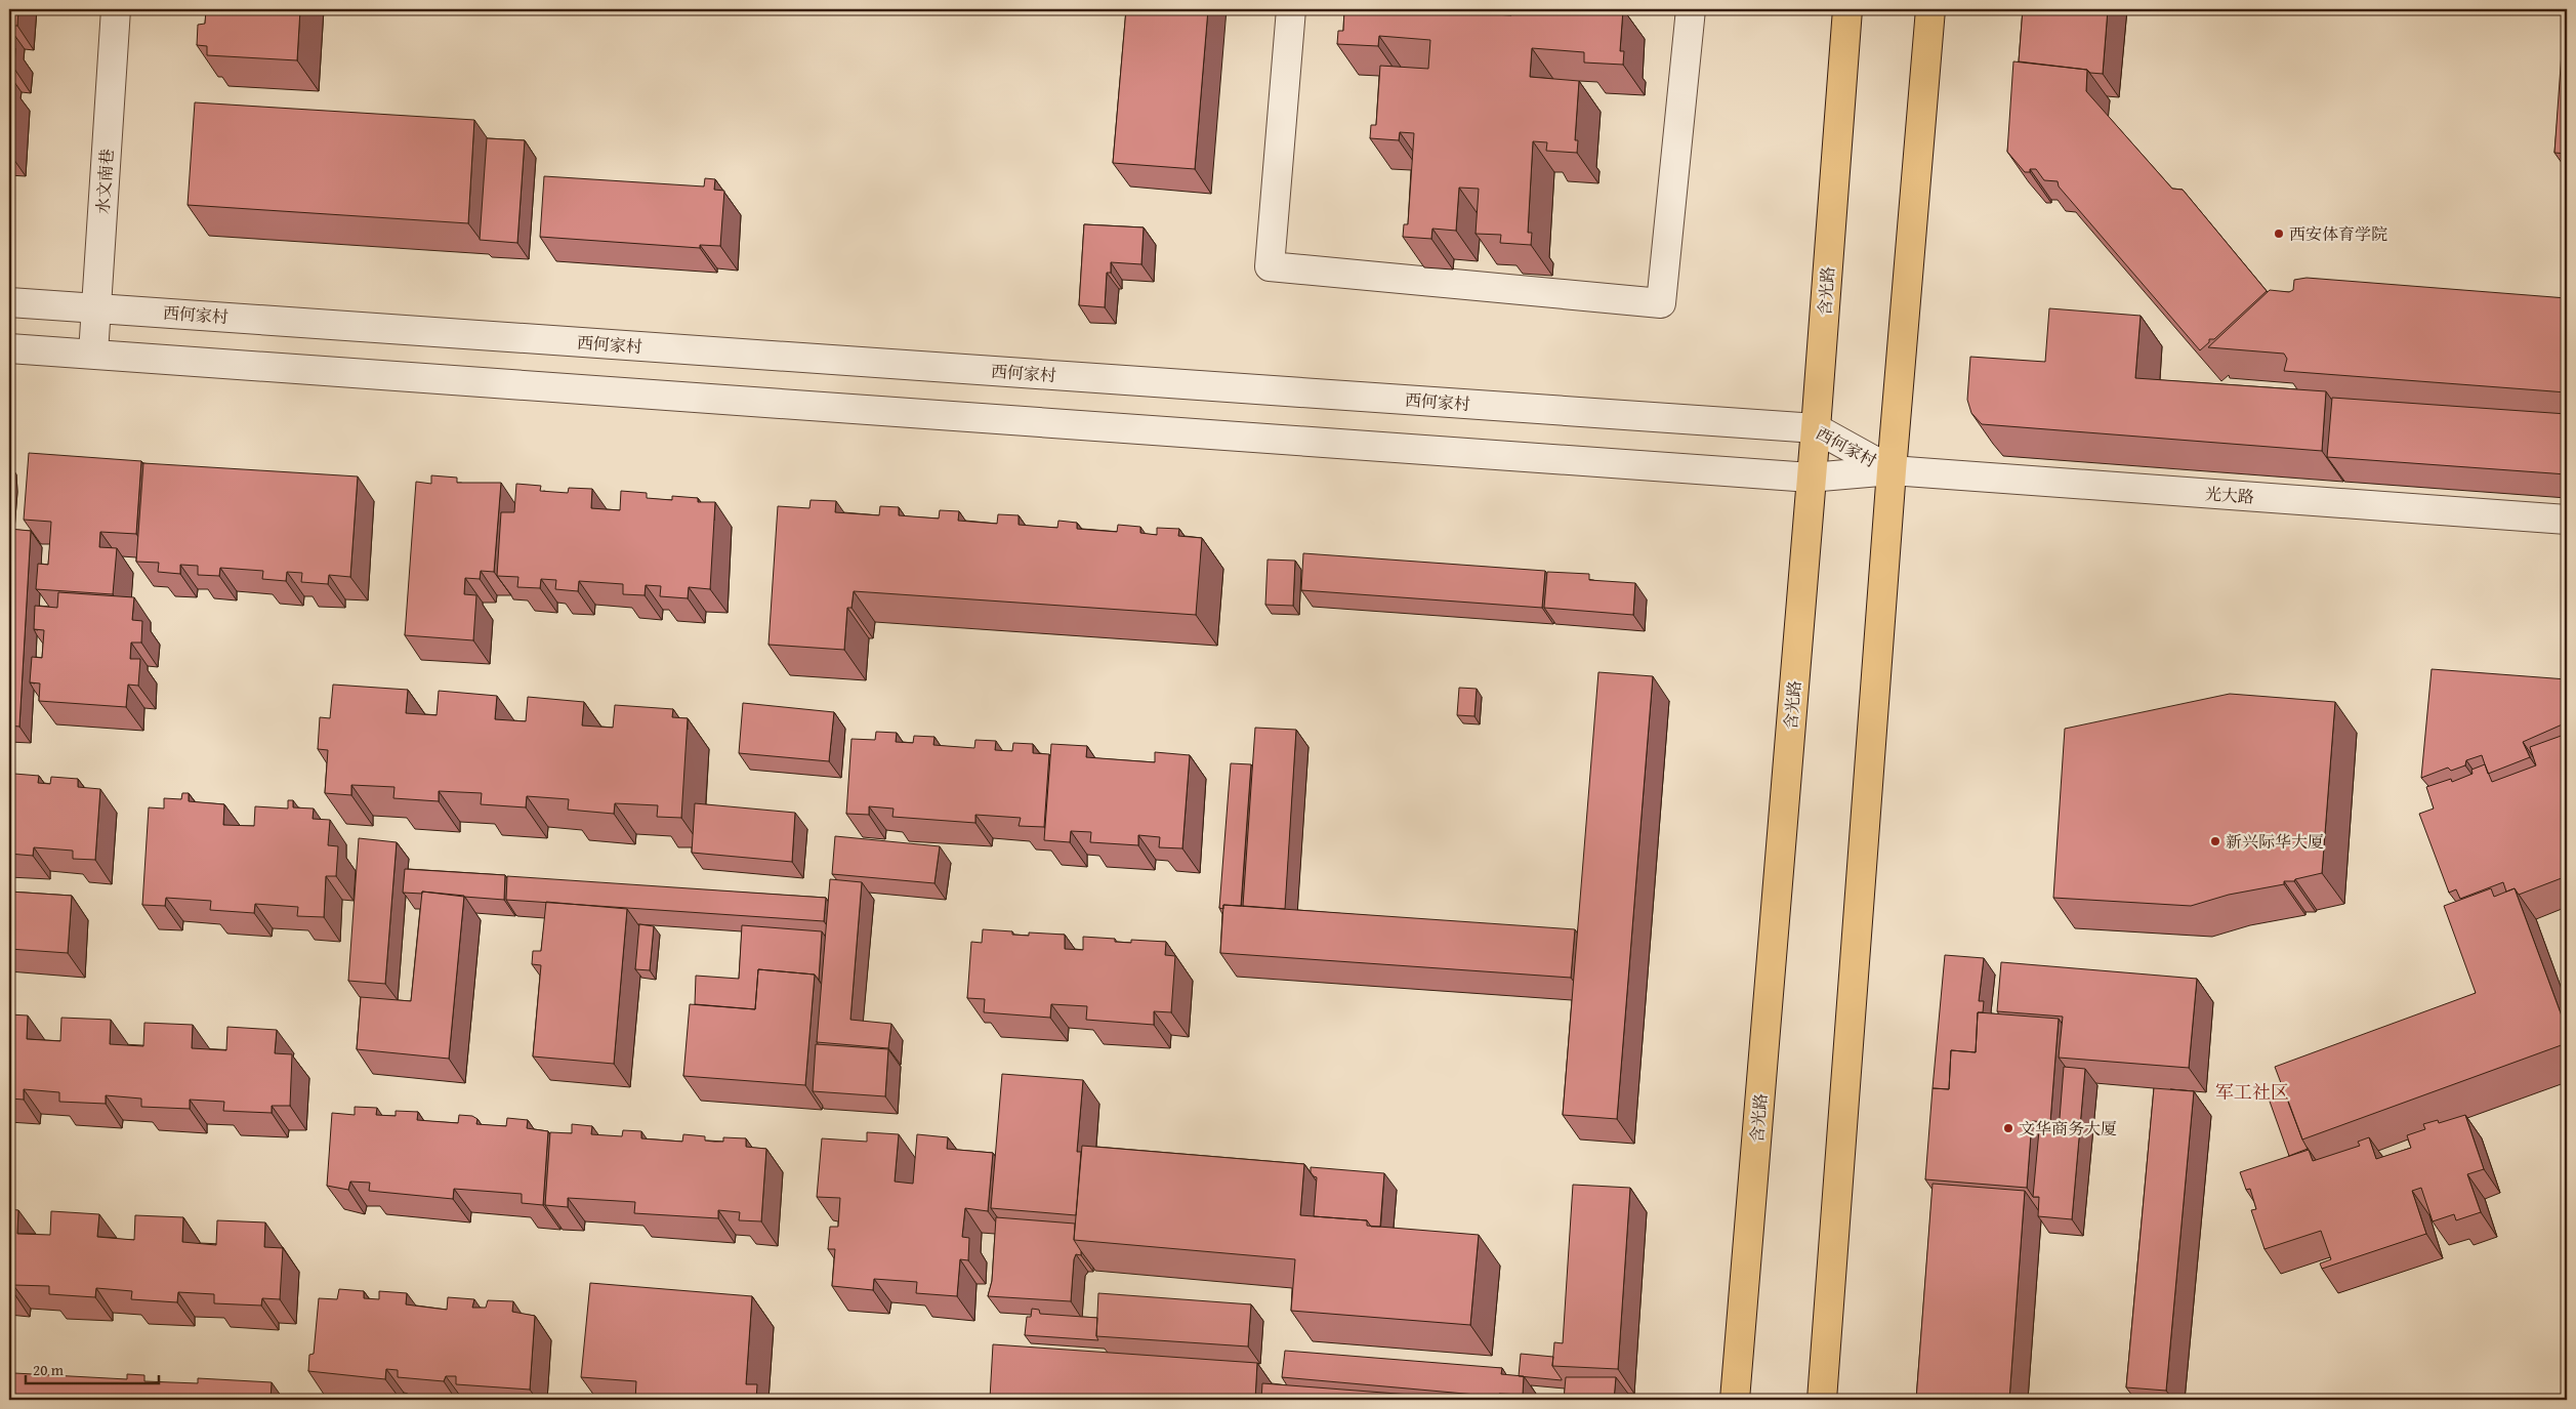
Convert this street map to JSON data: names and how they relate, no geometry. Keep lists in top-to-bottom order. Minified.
{"streets":{"main road":["含光路"],"street":["水文南巷","西何家村","光大路"]},"crossings":[["水文南巷","西何家村"],["含光路","西何家村"],["西何家村","光大路"]],"districts":["军工社区"],"places":["西安体育学院","新兴际华大厦","文华商务大厦"],"scale_bar":"20 m"}
